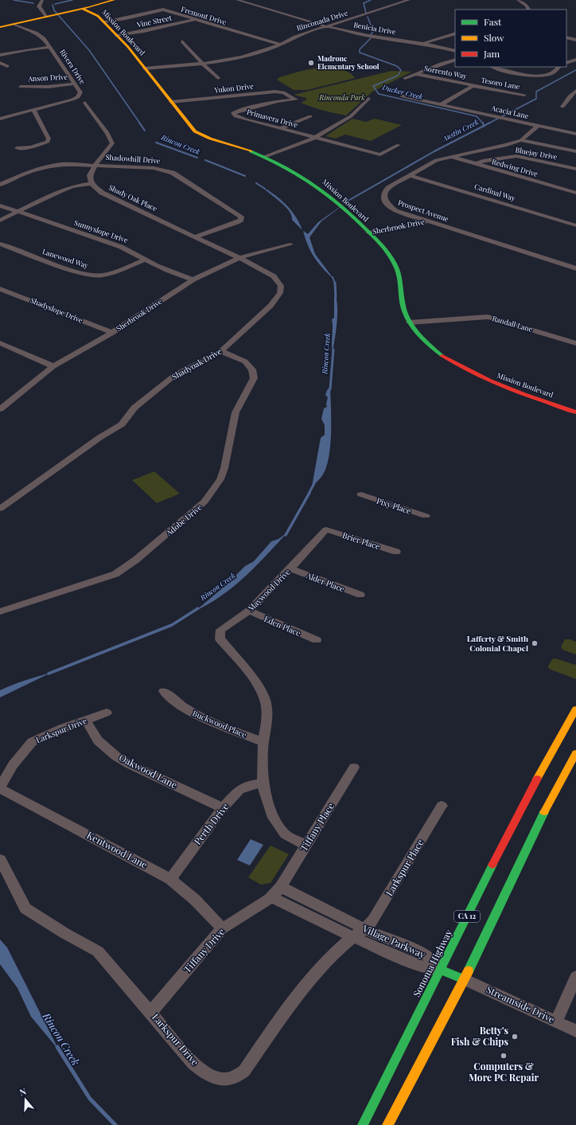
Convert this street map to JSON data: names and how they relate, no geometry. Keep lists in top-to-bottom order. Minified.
{"streets":{"main road":["Mission Boulevard","CA 12","Sonoma Highway"],"street":["Fremont Drive","Rinconada Drive","Vine Street","Benicia Drive","Rivera Drive","Sorrento Way","Anson Drive","Tesoro Lane","Yukon Drive","Acacia Lane","Primavera Drive","Bluejay Drive","Shadowhill Drive","Redwing Drive","Cardinal Way","Shady Oak Place","Prospect Avenue","Sherbrook Drive","Sunnyslope Drive","Lanewood Way","Shadyslope Drive","Randall Lane","Shadyoak Drive","Pixy Place","Adobe Drive","Brier Place","Alder Place","Maywood Drive","Eden Place","Buckwood Place","Larkspur Drive","Oakwood Lane","Perth Drive","Tiffany Place","Kentwood Lane","Larkspur Place","Village Parkway","Tiffany Drive","Streamside Drive"]},"crossings":[["Fremont Drive","Rinconada Drive"],["Fremont Drive","Vine Street"],["Fremont Drive","Mission Boulevard"],["Rinconada Drive","Benicia Drive"],["Rinconada Drive","Mission Boulevard"],["Vine Street","Mission Boulevard"],["Mission Boulevard","Yukon Drive"],["Mission Boulevard","Sherbrook Drive"],["Mission Boulevard","Randall Lane"],["Rivera Drive","Anson Drive"],["Sorrento Way","Tesoro Lane"],["Sorrento Way","Acacia Lane"],["Yukon Drive","Primavera Drive"],["Acacia Lane","Prospect Avenue"],["Bluejay Drive","Redwing Drive"],["Shadowhill Drive","Shady Oak Place"],["Redwing Drive","Prospect Avenue"],["Cardinal Way","Prospect Avenue"],["Shady Oak Place","Sherbrook Drive"],["Shady Oak Place","Shadyoak Drive"],["Prospect Avenue","Sherbrook Drive"],["Sherbrook Drive","Sunnyslope Drive"],["Sherbrook Drive","Shadyslope Drive"],["Sherbrook Drive","Shadyoak Drive"],["Sunnyslope Drive","Lanewood Way"],["Shadyoak Drive","Adobe Drive"],["Brier Place","Maywood Drive"],["Alder Place","Maywood Drive"],["Maywood Drive","Eden Place"],["Maywood Drive","Buckwood Place"],["Maywood Drive","Perth Drive"],["Maywood Drive","Tiffany Place"],["Larkspur Drive","Oakwood Lane"],["Larkspur Drive","Kentwood Lane"],["Larkspur Drive","Larkspur Place"],["Larkspur Drive","Village Parkway"],["Larkspur Drive","Tiffany Drive"],["Oakwood Lane","Perth Drive"],["Perth Drive","Kentwood Lane"],["Tiffany Place","Village Parkway"],["Tiffany Place","Tiffany Drive"],["Kentwood Lane","Tiffany Drive"],["Larkspur Place","Village Parkway"],["CA 12","Streamside Drive"],["Village Parkway","Tiffany Drive"],["Village Parkway","Sonoma Highway"]],"water":["Ducker Creek","Austin Creek","Rincon Creek"],"parks":["Rinconda Park"],"places":["Madrone Elementary School","Lafferty & Smith Colonial Chapel","Betty's Fish & Chips","Computers & More PC Repair"],"legend":["Fast","Slow","Jam"],"north":"top"}
